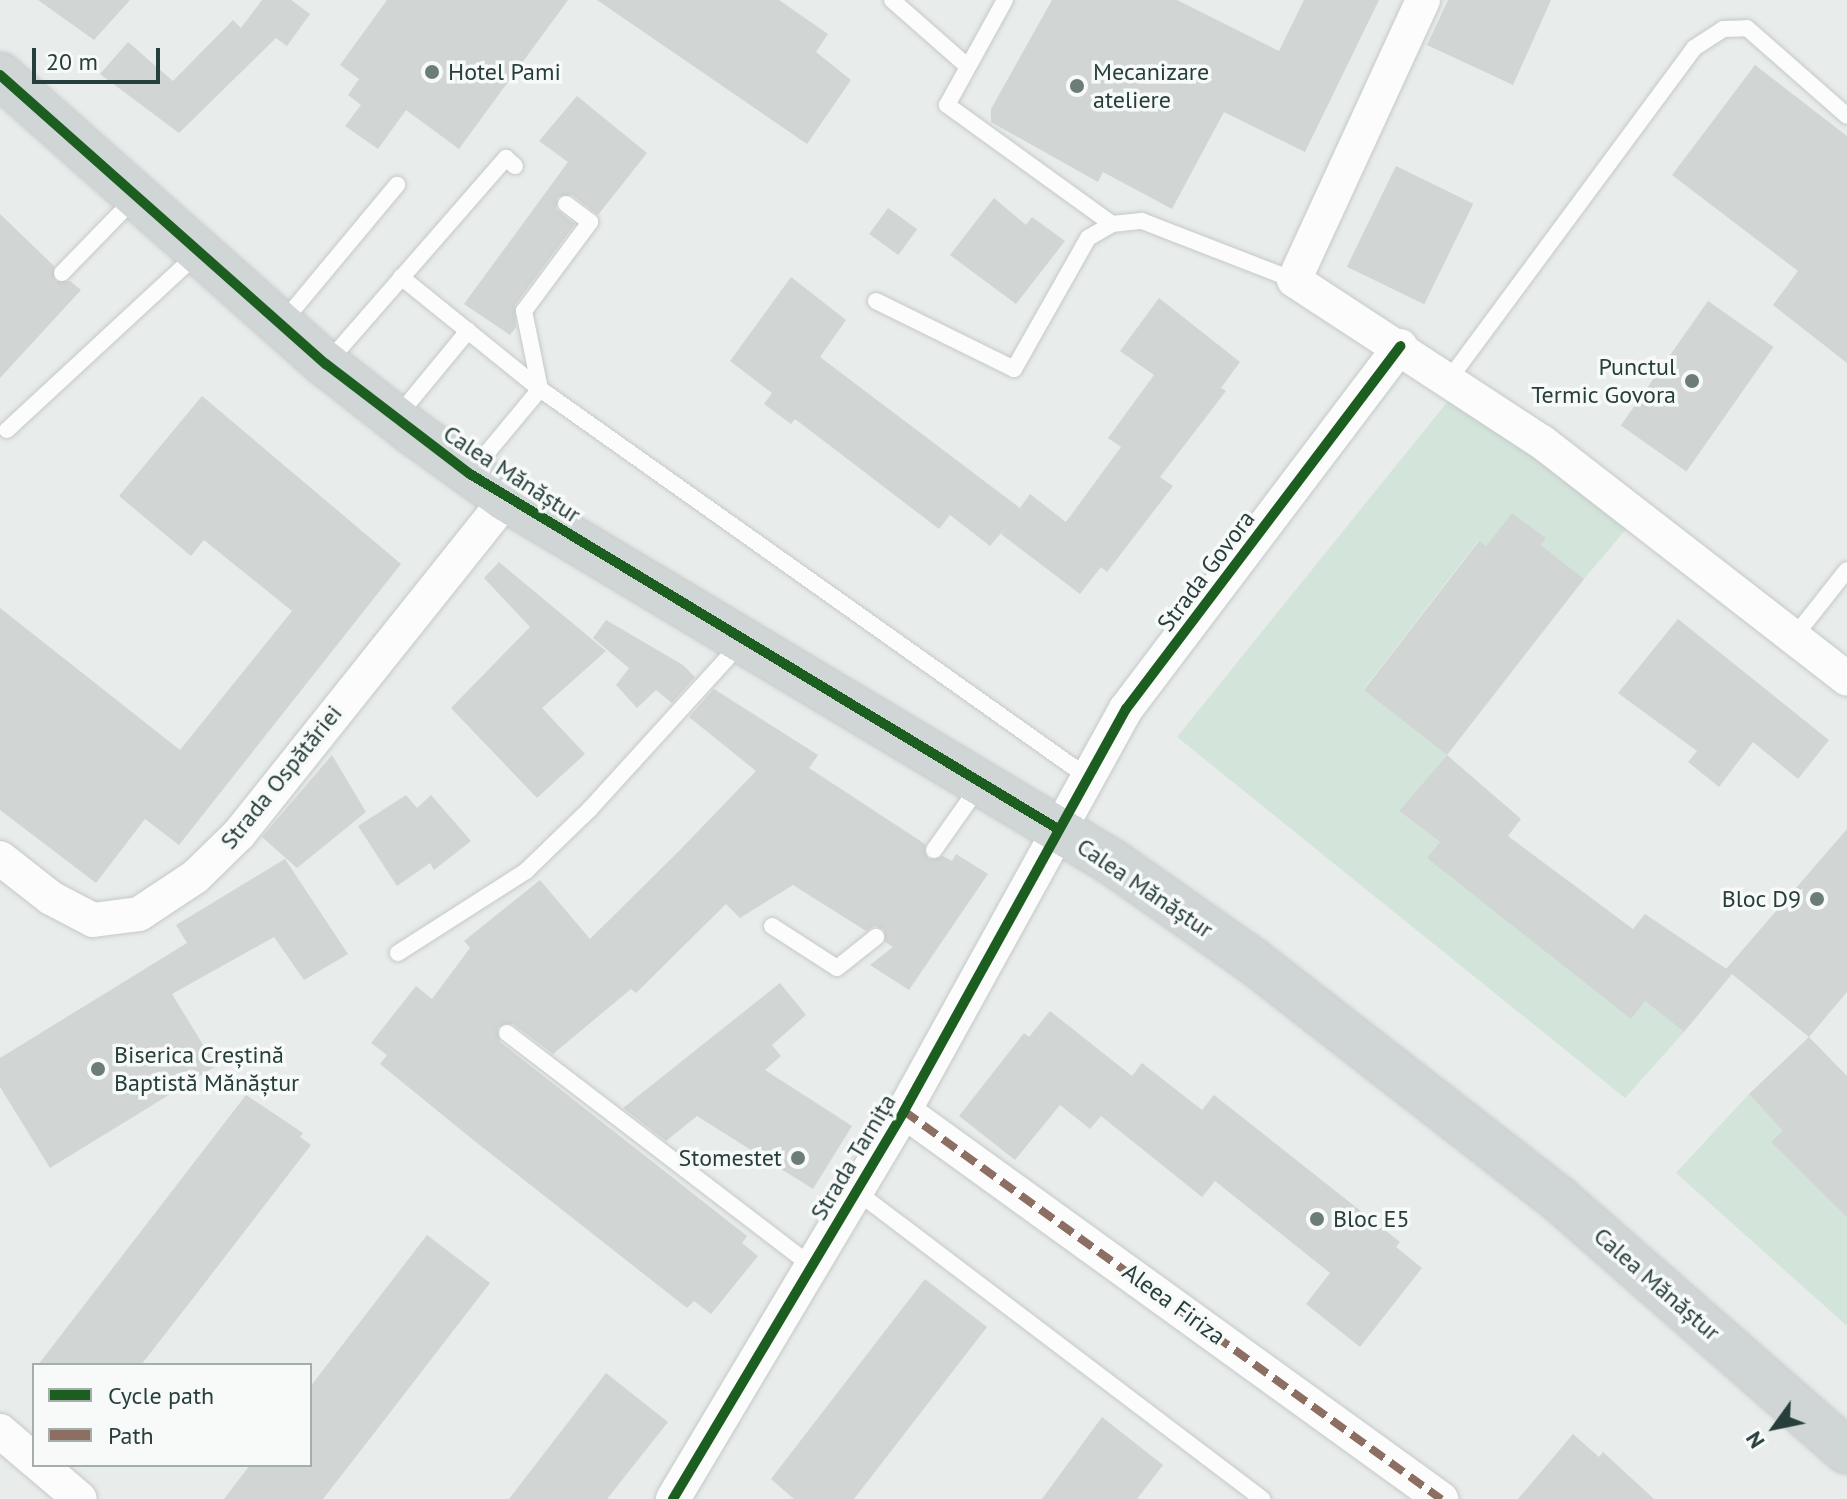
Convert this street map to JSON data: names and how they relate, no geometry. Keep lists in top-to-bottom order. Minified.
{"streets":{"main road":["Calea Mănăștur"],"street":["Strada Govora","Strada Ospătăriei","Strada Tarnița","Aleea Firiza"]},"crossings":[["Calea Mănăștur","Strada Govora"],["Calea Mănăștur","Strada Ospătăriei"],["Calea Mănăștur","Strada Tarnița"],["Strada Govora","Strada Tarnița"],["Strada Tarnița","Aleea Firiza"]],"places":["Hotel Pami","Mecanizare ateliere","Punctul Termic Govora","Bloc D9","Biserica Creștină Baptistă Mănăștur","Stomestet","Bloc E5"],"legend":["Cycle path","Path"],"scale_bar":"20 m","north":"bottom left"}
